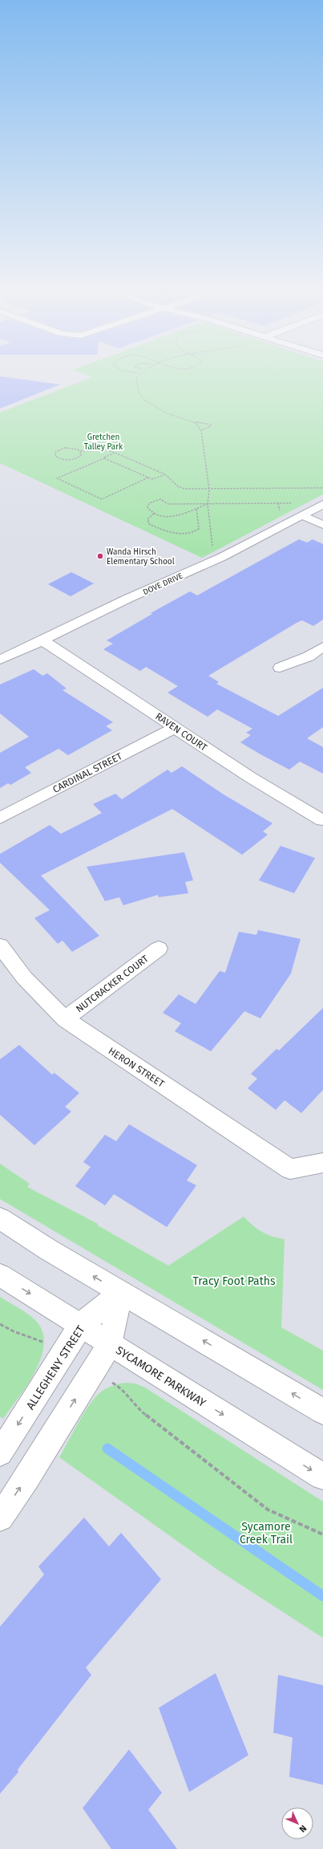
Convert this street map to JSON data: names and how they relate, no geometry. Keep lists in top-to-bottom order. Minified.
{"streets":{"street":["DOVE DRIVE","RAVEN COURT","CARDINAL STREET","NUTCRACKER COURT","HERON STREET","ALLEGHENY STREET","SYCAMORE PARKWAY"]},"crossings":[["DOVE DRIVE","RAVEN COURT"],["RAVEN COURT","CARDINAL STREET"],["NUTCRACKER COURT","HERON STREET"],["ALLEGHENY STREET","SYCAMORE PARKWAY"]],"parks":["Gretchen Talley Park","Tracy Foot Paths","Sycamore Creek Trail"],"places":["Wanda Hirsch Elementary School"],"north":"bottom right"}
